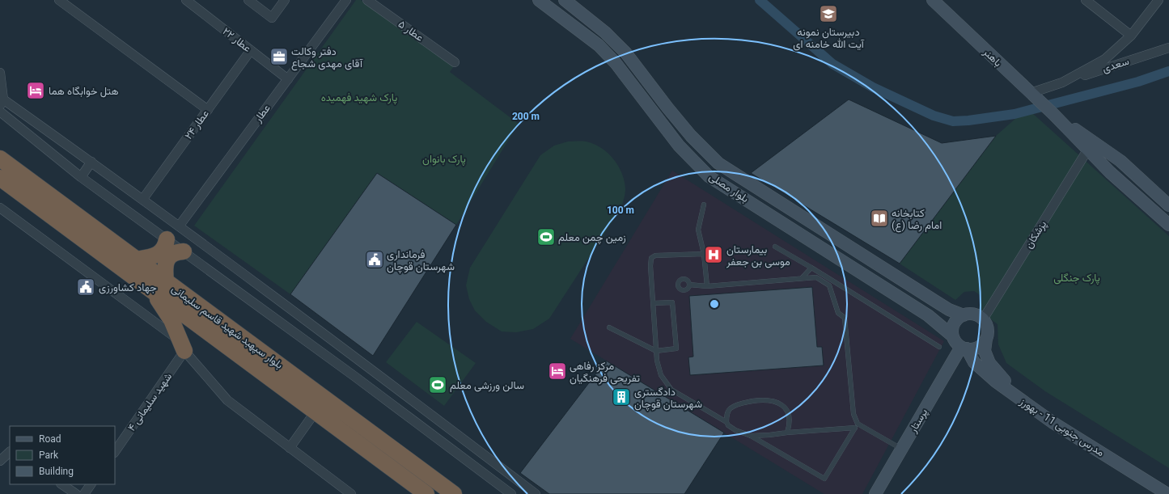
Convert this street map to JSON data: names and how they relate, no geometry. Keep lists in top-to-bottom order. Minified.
{"streets":{"highway":["بلوار سپهبد شهید قاسم سلیمانی"],"street":["عطار ۵","عطار ۲۲","باهنر","سعدی","عطار","عطار ۲۴","بلوار مصلی","پزشکان","شهید سلیمانی ۴","پرستار","مدرس جنوبی 11 - بهورز"]},"crossings":[["عطار ۲۲","عطار"],["عطار ۲۲","عطار ۲۴"],["باهنر","پزشکان"],["بلوار مصلی","پزشکان"],["بلوار مصلی","پرستار"],["بلوار مصلی","مدرس جنوبی 11 - بهورز"],["پزشکان","پرستار"],["پزشکان","مدرس جنوبی 11 - بهورز"],["پرستار","مدرس جنوبی 11 - بهورز"]],"parks":["پارک شهید فهمیده","پارک بانوان","پارک جنگلی"],"places":{"school or university":["دبیرستان نمونه آیت الله خامنه ای"],"office":["دفتر وکالت آقای مهدی شجاع"],"hotel":["هتل خوابگاه هما","مرکز رفاهی تفریحی فرهنگیان"],"library":["کتابخانه امام رضا (ع)"],"sports":["زمین چمن معلم","سالن ورزشی معلم"],"hospital":["بیمارستان موسی بن جعفر"],"public building":["فرمانداری شهرستان قوچان","جهاد کشاورزی"],"building":["دادگستری شهرستان قوچان"]},"legend":["Road","Park","Building"],"rings":["200 m","100 m"]}
